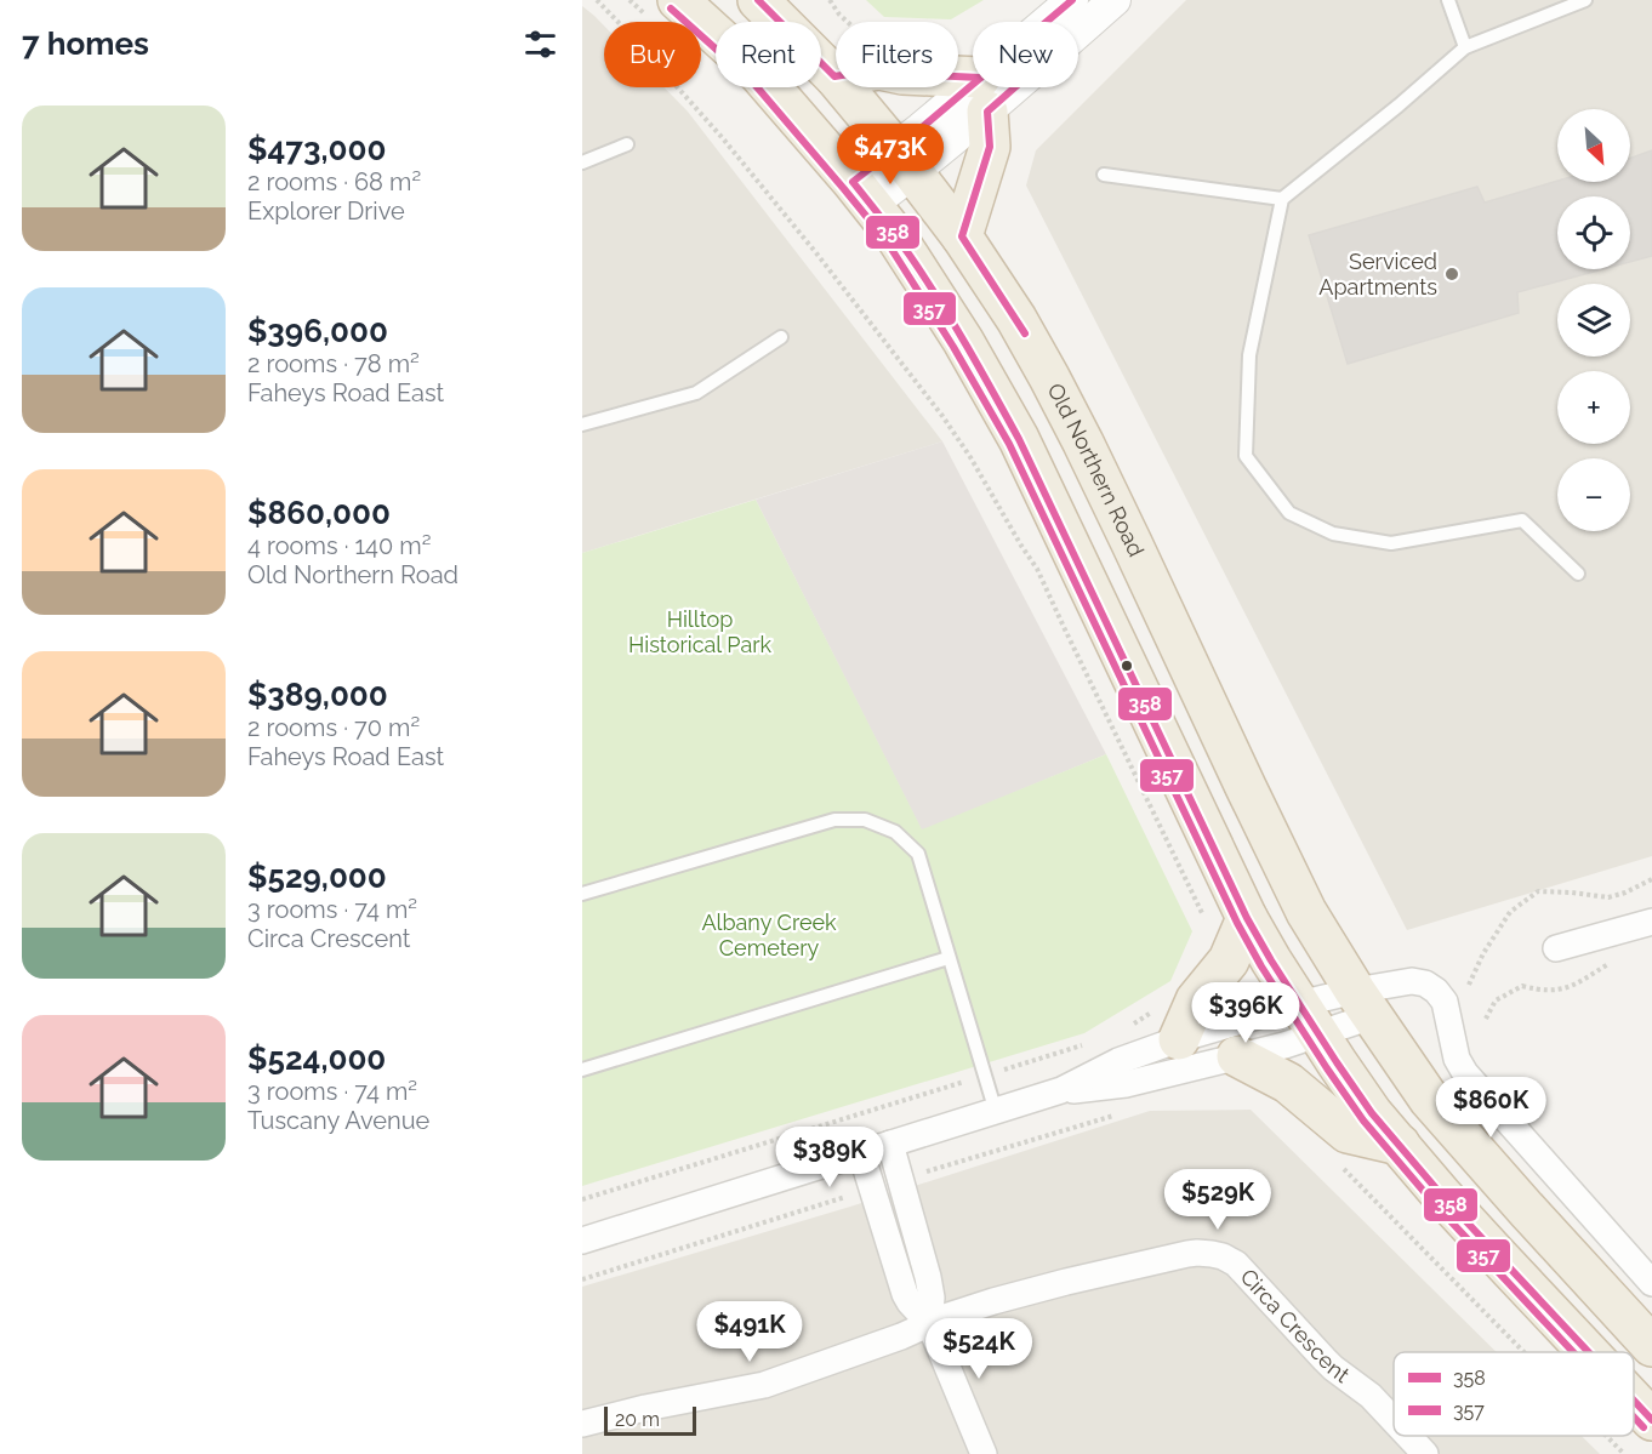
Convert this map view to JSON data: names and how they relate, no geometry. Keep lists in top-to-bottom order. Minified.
{"streets":{"highway":["Old Northern Road"],"street":["Circa Crescent"]},"parks":["Hilltop Historical Park","Albany Creek Cemetery"],"places":["Serviced Apartments"],"lines":["transit line 358","transit line 357"],"legend":["358","357"],"scale_bar":"20 m","north":"bottom right","page":{"heading":"7 homes","chip":["Buy","Rent","Filters","New"],"list":[{"name":"$473,000","note":"2 rooms · 68 m² · Explorer Drive"},{"name":"$396,000","note":"2 rooms · 78 m² · Faheys Road East"},{"name":"$860,000","note":"4 rooms · 140 m² · Old Northern Road"},{"name":"$389,000","note":"2 rooms · 70 m² · Faheys Road East"},{"name":"$529,000","note":"3 rooms · 74 m² · Circa Crescent"},{"name":"$524,000","note":"3 rooms · 74 m² · Tuscany Avenue"}],"map_buttons":["+","−"],"price":["$473K","$396K","$860K","$389K","$529K","$491K","$524K"],"scale":"20 m"}}
